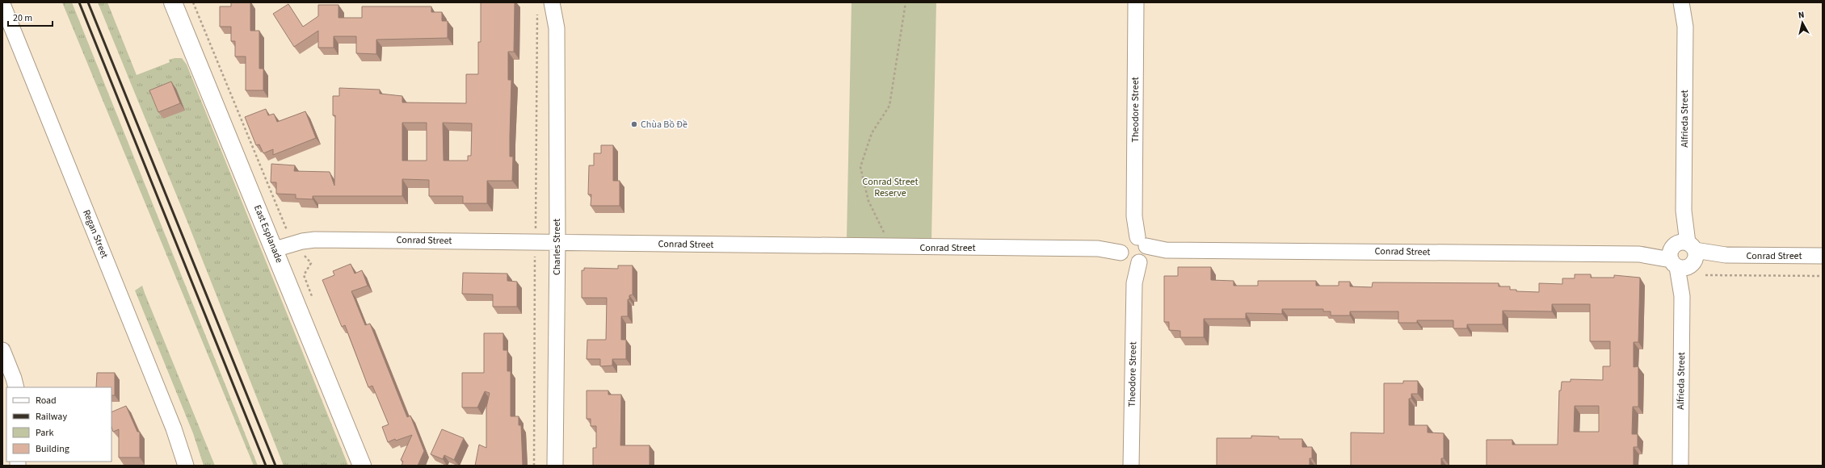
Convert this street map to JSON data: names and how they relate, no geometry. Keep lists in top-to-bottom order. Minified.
{"streets":{"street":["Theodore Street","Alfrieda Street","Regan Street","East Esplanade","Conrad Street","Charles Street"]},"crossings":[["Theodore Street","Conrad Street"],["Alfrieda Street","Conrad Street"],["East Esplanade","Conrad Street"],["Conrad Street","Charles Street"]],"parks":["Conrad Street Reserve"],"places":["Chùa Bồ Đề"],"legend":["Road","Railway","Park","Building"],"scale_bar":"20 m","north":"top"}
